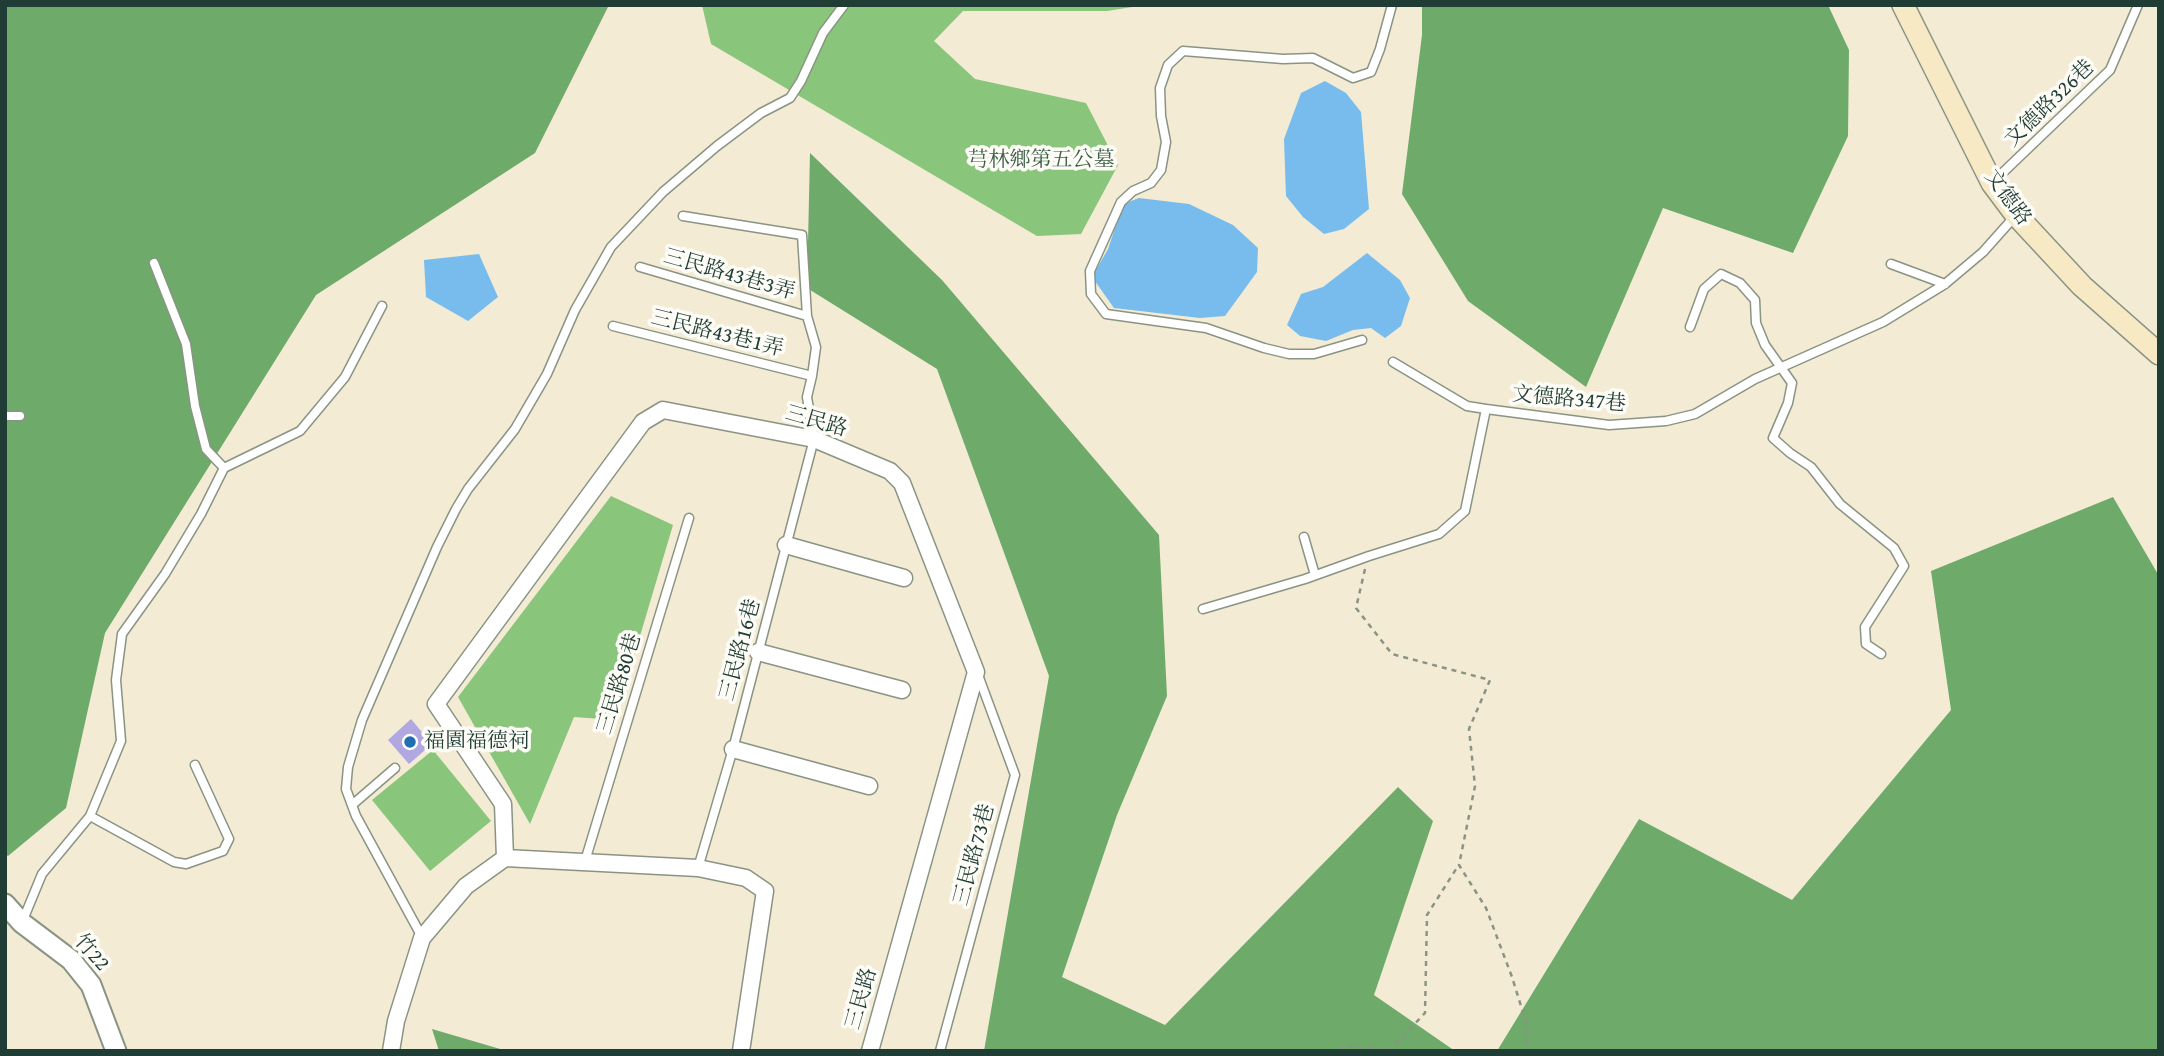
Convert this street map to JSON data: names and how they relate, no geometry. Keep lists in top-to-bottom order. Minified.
{"streets":{"main road":["文德路"],"street":["三民路","竹22"],"lane":["文德路326巷","三民路43巷3弄","三民路43巷1弄","文德路347巷","三民路16巷","三民路80巷","三民路73巷"]},"crossings":[["文德路326巷","文德路"],["文德路","文德路347巷"],["三民路","三民路16巷"],["三民路","三民路73巷"]],"parks":["芎林鄉第五公墓"],"places":["福園福德祠"]}
